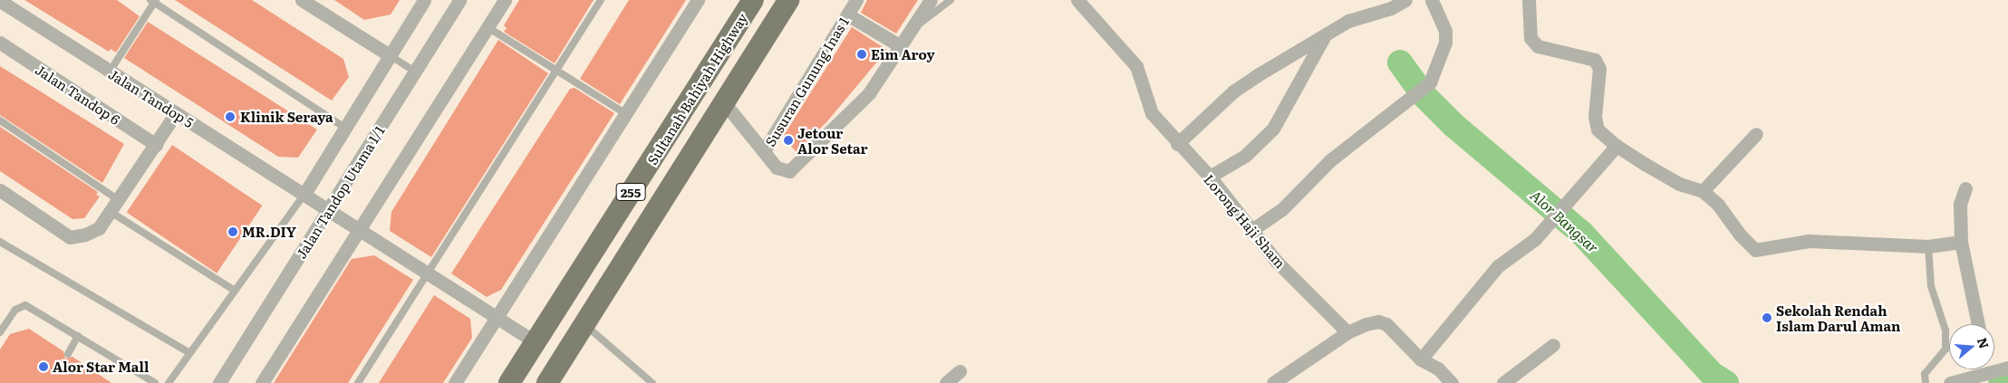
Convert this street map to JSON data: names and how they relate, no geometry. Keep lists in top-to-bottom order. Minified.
{"streets":{"main road":["Sultanah Bahiyah Highway","255"],"street":["Susuran Gunung Inas 1","Jalan Tandop 6","Jalan Tandop 5","Jalan Tandop Utama 1/1","Lorong Haji Sham"]},"crossings":[["Sultanah Bahiyah Highway","Jalan Tandop 5"],["Jalan Tandop 5","Jalan Tandop Utama 1/1"]],"water":["Alor Bangsar"],"places":["Eim Aroy","Klinik Seraya","Jetour Alor Setar","MR.DIY","Sekolah Rendah Islam Darul Aman","Alor Star Mall"],"north":"right"}
